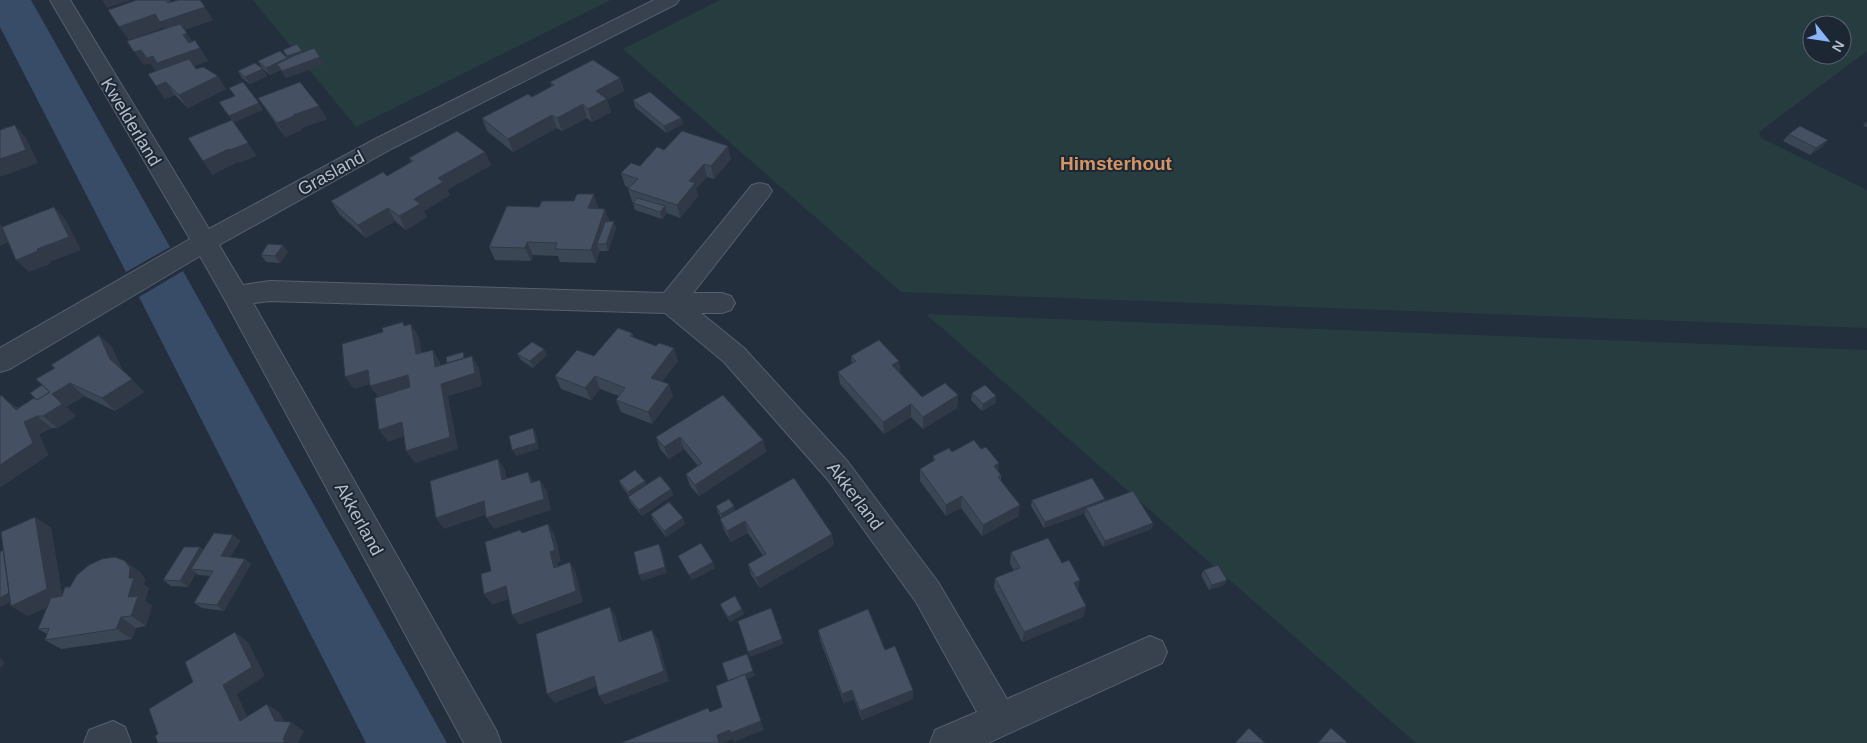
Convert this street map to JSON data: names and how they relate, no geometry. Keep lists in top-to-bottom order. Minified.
{"streets":{"street":["Kwelderland","Grasland","Akkerland"]},"crossings":[["Kwelderland","Grasland"],["Kwelderland","Akkerland"],["Grasland","Akkerland"]],"districts":["Himsterhout"],"north":"bottom right"}
